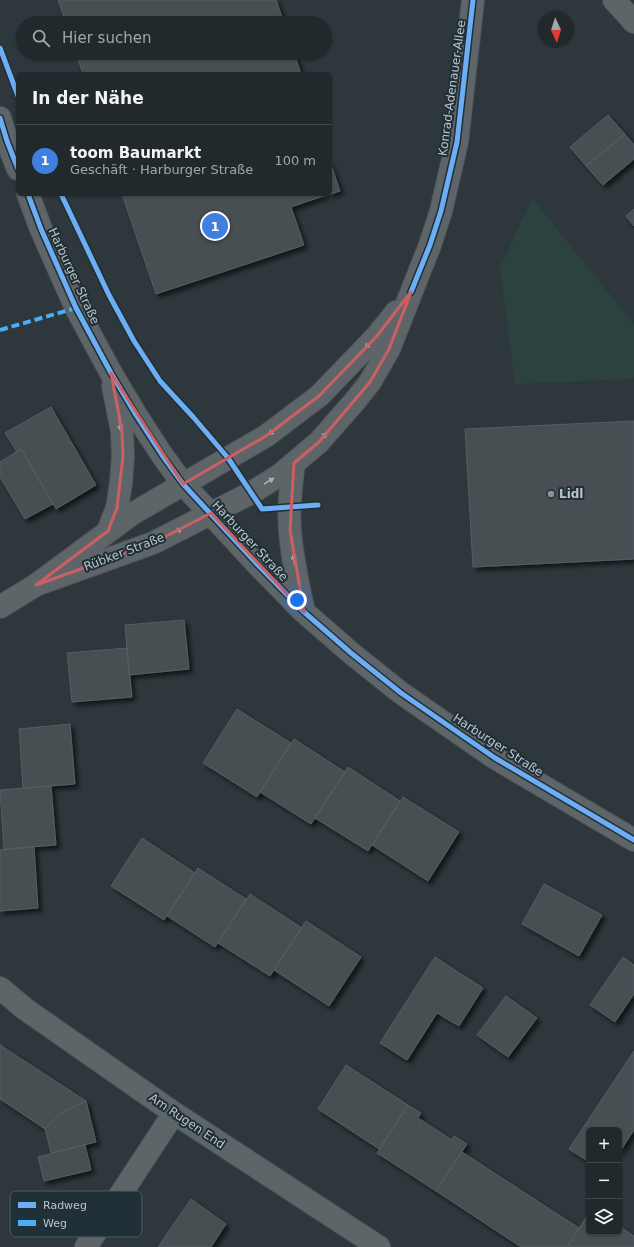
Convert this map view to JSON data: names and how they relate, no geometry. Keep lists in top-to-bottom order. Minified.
{"streets":{"street":["Konrad-Adenauer-Allee","Harburger Straße","Rübker Straße","Am Rugen End"]},"crossings":[["Konrad-Adenauer-Allee","Harburger Straße"],["Konrad-Adenauer-Allee","Rübker Straße"],["Harburger Straße","Rübker Straße"]],"places":["Lidl"],"legend":["Radweg","Weg"],"north":"bottom","page":{"search":"Hier suchen","heading":"In der Nähe","list":[{"mark":"1","name":"toom Baumarkt","note":"Geschäft · Harburger Straße","value":"100 m"}],"pins":"1","map_buttons":["+","−"]}}
